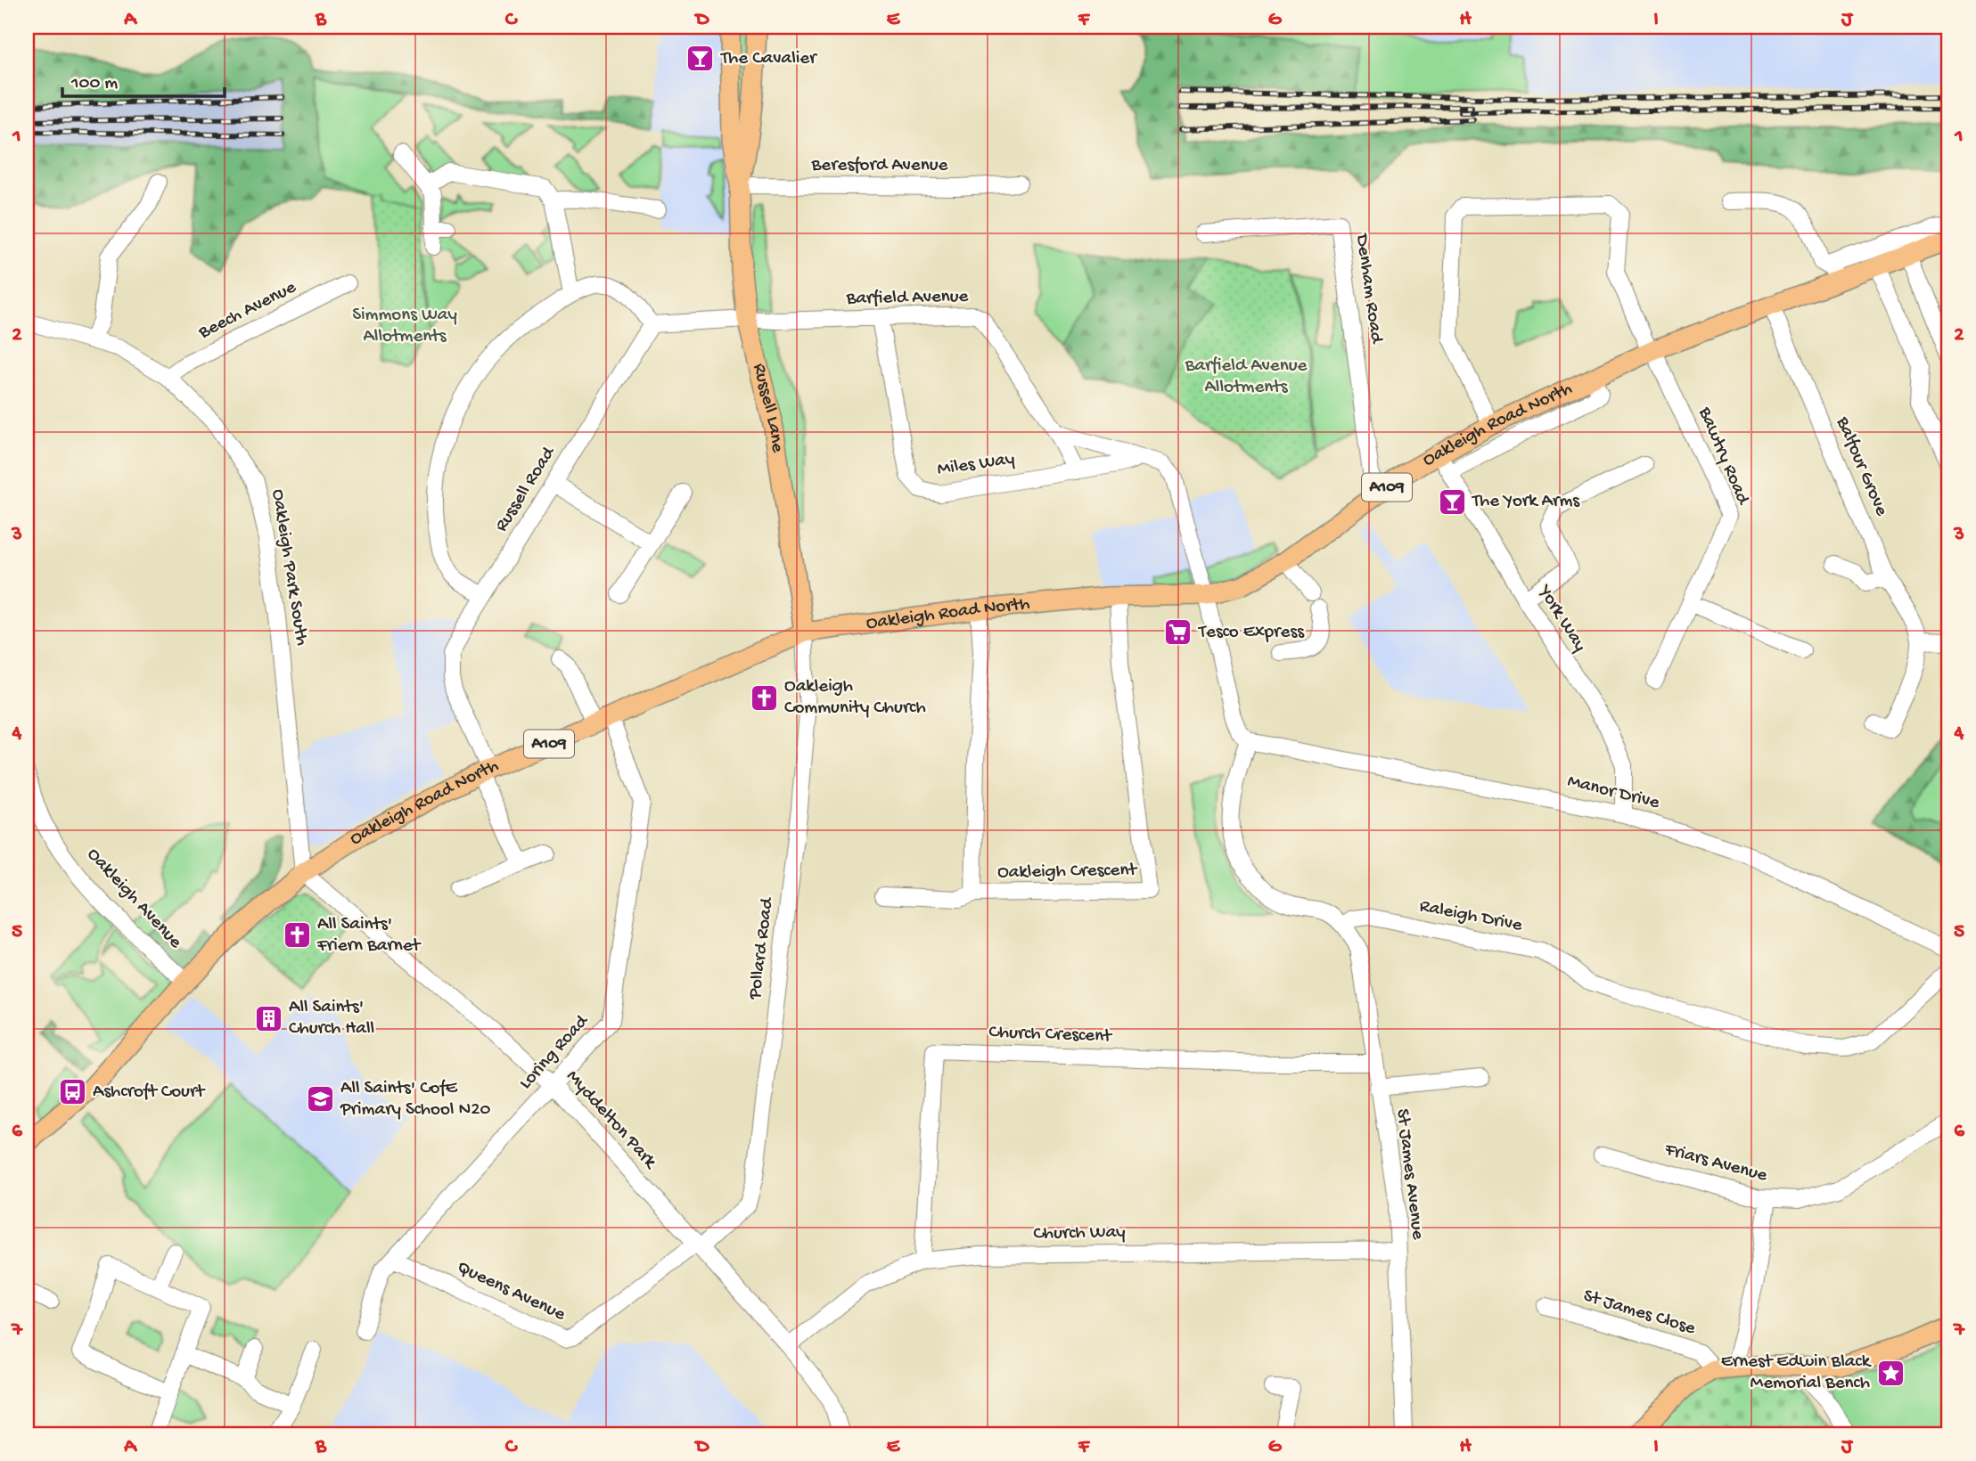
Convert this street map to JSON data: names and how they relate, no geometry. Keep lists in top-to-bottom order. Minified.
{"streets":{"main road":["Russell Lane","Oakleigh Road North","A109"],"street":["Beresford Avenue","Denham Road","Barfield Avenue","Beech Avenue","Bawtry Road","Miles Way","Balfour Grove","Russell Road","Oakleigh Park South","York Way","Manor Drive","Oakleigh Crescent","Oakleigh Avenue","Raleigh Drive","Pollard Road","Church Crescent","Loring Road","Myddelton Park","Friars Avenue","St James Avenue","Church Way","Queens Avenue","St James Close"]},"crossings":[["Beresford Avenue","Russell Lane"],["Denham Road","Oakleigh Road North"],["Barfield Avenue","Russell Lane"],["Barfield Avenue","Miles Way"],["Beech Avenue","Oakleigh Park South"],["Russell Lane","Oakleigh Road North"],["Russell Lane","Pollard Road"],["Oakleigh Road North","Bawtry Road"],["Oakleigh Road North","Balfour Grove"],["Oakleigh Road North","Russell Road"],["Oakleigh Road North","Oakleigh Park South"],["Oakleigh Road North","York Way"],["Oakleigh Road North","Oakleigh Crescent"],["Oakleigh Road North","Oakleigh Avenue"],["Oakleigh Road North","Pollard Road"],["Oakleigh Road North","Loring Road"],["Oakleigh Road North","Myddelton Park"],["Oakleigh Park South","Myddelton Park"],["York Way","Manor Drive"],["Raleigh Drive","St James Avenue"],["Pollard Road","Myddelton Park"],["Pollard Road","Queens Avenue"],["Church Crescent","St James Avenue"],["Church Crescent","Church Way"],["Loring Road","Myddelton Park"],["Loring Road","Queens Avenue"],["Myddelton Park","Church Way"],["Myddelton Park","Queens Avenue"],["St James Avenue","Church Way"]],"parks":["Simmons Way Allotments","Barfield Avenue Allotments"],"places":{"bar":["The Cavalier","The York Arms"],"supermarket":["Tesco Express"],"church":["Oakleigh Community Church","All Saints' Friern Barnet"],"building":["All Saints' Church Hall"],"bus stop":["Ashcroft Court"],"school or university":["All Saints' CofE Primary School N20"],"place":["Ernest Edwin Black Memorial Bench"]},"scale_bar":"100 m","grid":{"columns":["A","B","C","D","E","F","G","H","I","J"],"rows":["1","2","3","4","5","6","7"]}}
